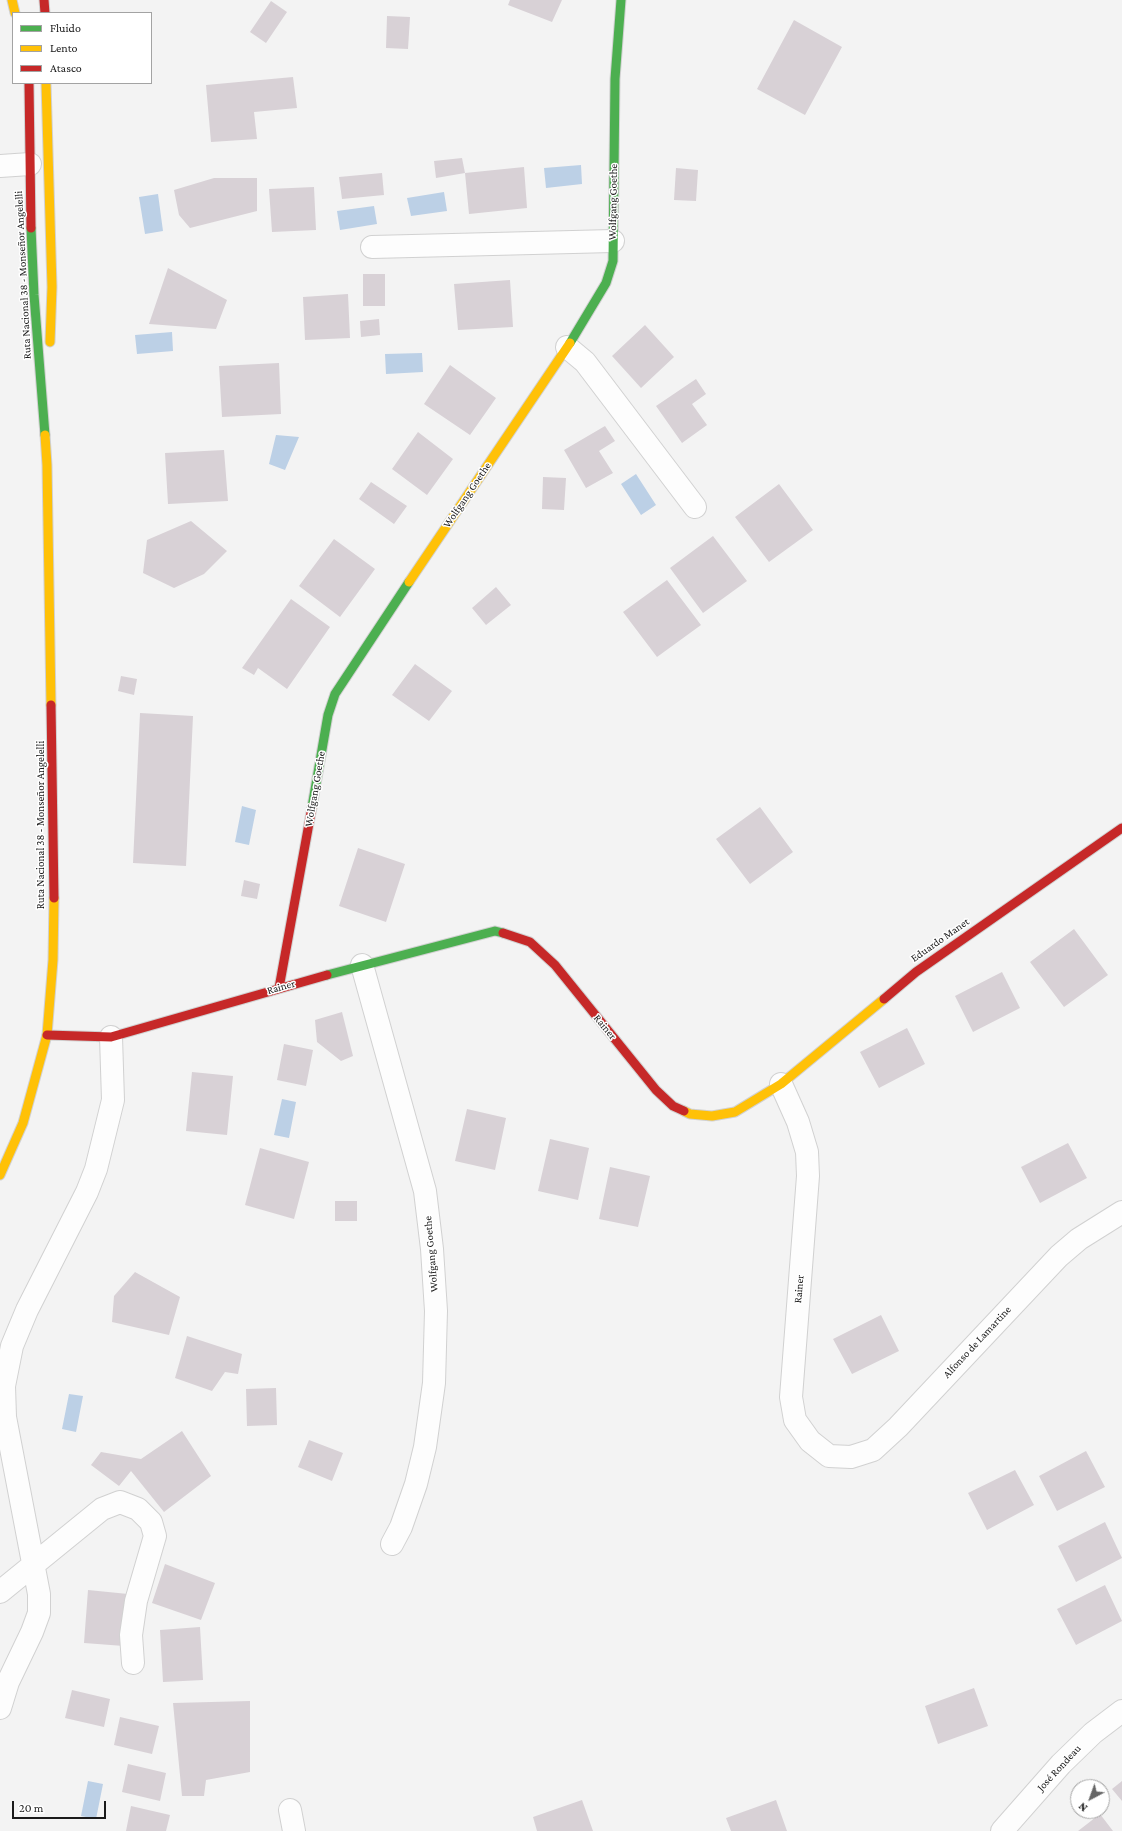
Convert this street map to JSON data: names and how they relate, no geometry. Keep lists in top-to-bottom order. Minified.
{"streets":{"street":["Wolfgang Goethe","Ruta Nacional 38 - Monseñor Angelelli","Eduardo Manet","Rainer","Alfonso de Lamartine","José Rondeau"]},"crossings":[["Wolfgang Goethe","Rainer"],["Ruta Nacional 38 - Monseñor Angelelli","Rainer"],["Eduardo Manet","Rainer"],["Rainer","Alfonso de Lamartine"]],"legend":["Fluido","Lento","Atasco"],"scale_bar":"20 m","north":"bottom left"}
